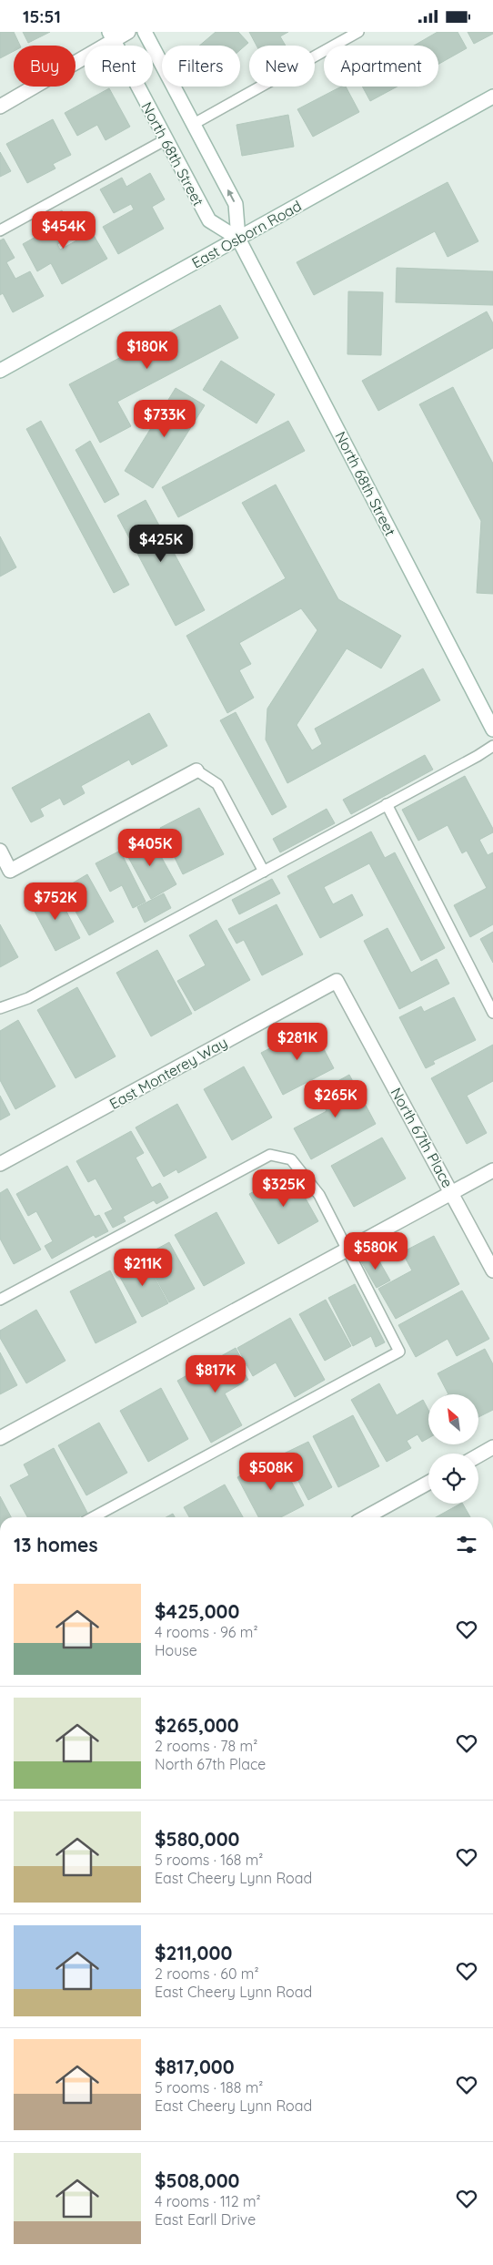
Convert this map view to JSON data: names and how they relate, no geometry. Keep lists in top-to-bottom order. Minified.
{"streets":{"street":["North 68th Street","East Osborn Road","East Monterey Way","North 67th Place"]},"crossings":[["North 68th Street","East Osborn Road"],["East Monterey Way","North 67th Place"]],"north":"top left","page":{"status":"15:51","chip":["Buy","Rent","Filters","New","Apartment"],"price":["$454K","$180K","$733K","$425K","$405K","$752K","$281K","$265K","$325K","$580K","$211K","$817K","$508K"],"heading":"13 homes","list":[{"name":"$425,000","note":"4 rooms · 96 m² · House"},{"name":"$265,000","note":"2 rooms · 78 m² · North 67th Place"},{"name":"$580,000","note":"5 rooms · 168 m² · East Cheery Lynn Road"},{"name":"$211,000","note":"2 rooms · 60 m² · East Cheery Lynn Road"},{"name":"$817,000","note":"5 rooms · 188 m² · East Cheery Lynn Road"},{"name":"$508,000","note":"4 rooms · 112 m² · East Earll Drive"}]}}
